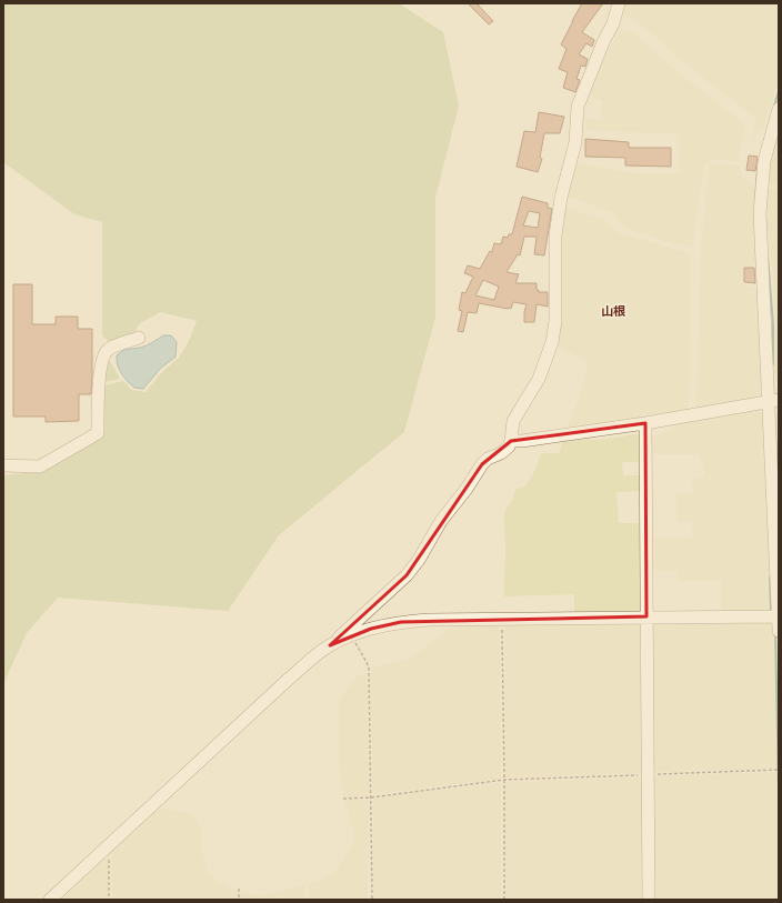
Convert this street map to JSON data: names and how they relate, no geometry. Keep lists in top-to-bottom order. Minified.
{"districts":["山根"]}
